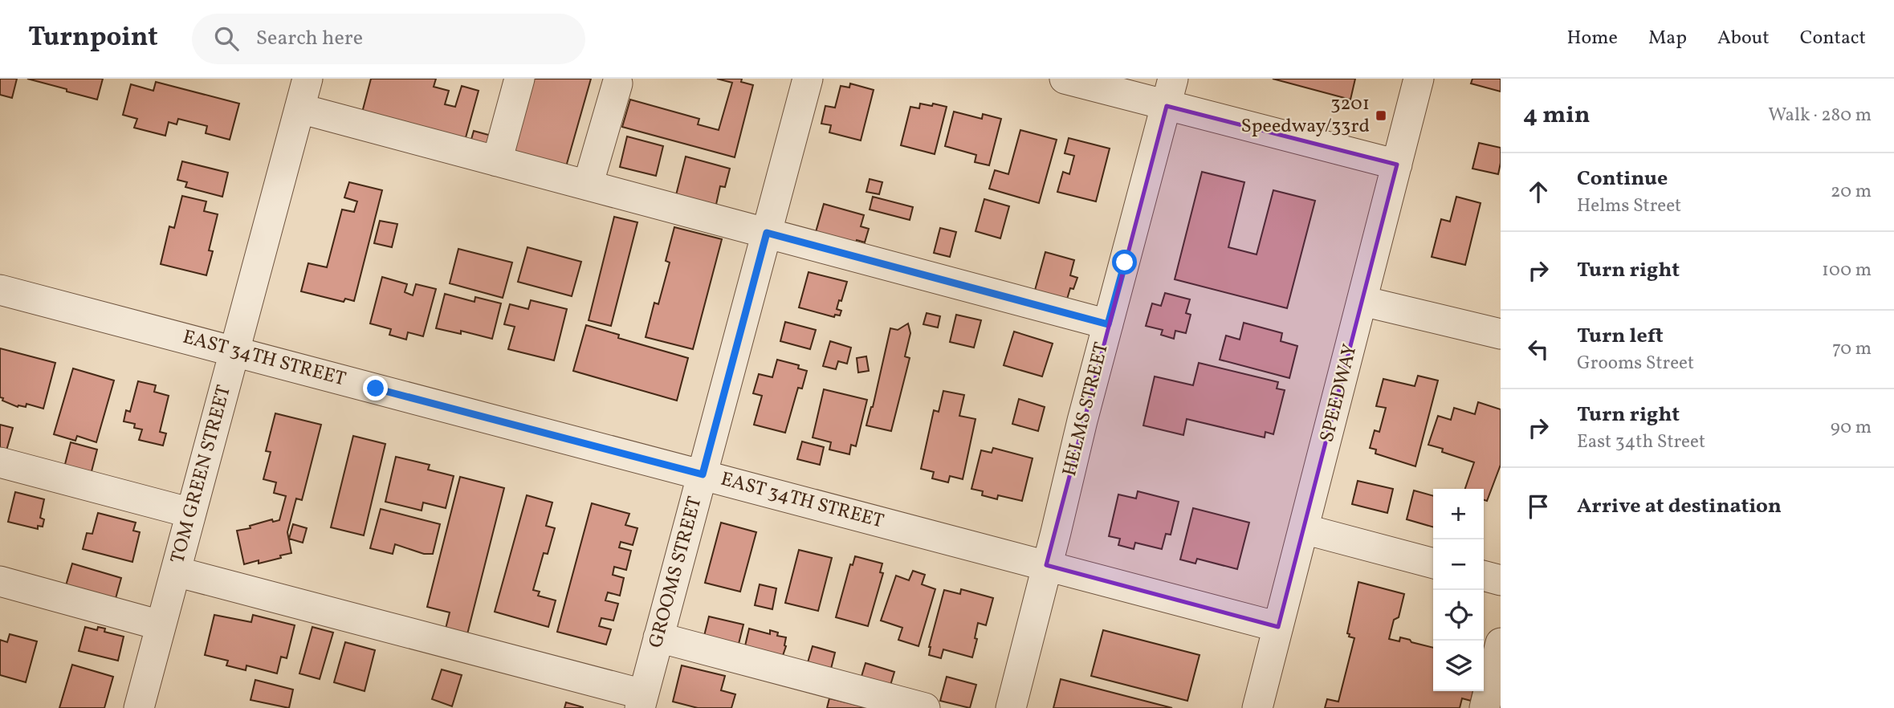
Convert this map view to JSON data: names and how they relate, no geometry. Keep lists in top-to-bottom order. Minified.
{"streets":{"street":["EAST 34TH STREET","SPEEDWAY","HELMS STREET","TOM GREEN STREET","GROOMS STREET"]},"crossings":[["EAST 34TH STREET","SPEEDWAY"],["EAST 34TH STREET","HELMS STREET"],["EAST 34TH STREET","TOM GREEN STREET"],["EAST 34TH STREET","GROOMS STREET"]],"places":{"transit":["3201 Speedway/33rd"]},"page":{"header":"Turnpoint","search":"Search here","nav":["Home","Map","About","Contact"],"heading":["4 min","Walk · 280 m"],"list":[["Continue","Helms Street","20 m"],["Turn right","100 m"],["Turn left","Grooms Street","70 m"],["Turn right","East 34th Street","90 m"],"Arrive at destination"],"map_buttons":["+","−"]}}
